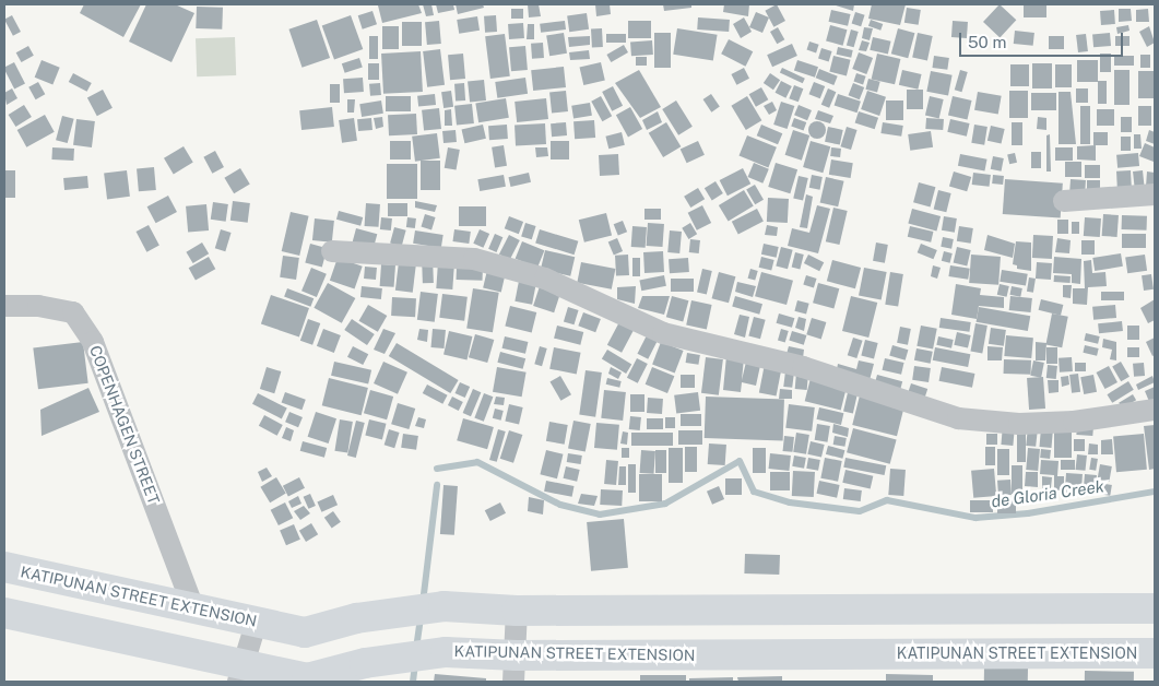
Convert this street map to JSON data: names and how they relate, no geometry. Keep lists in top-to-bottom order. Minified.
{"streets":{"street":["COPENHAGEN STREET","KATIPUNAN STREET EXTENSION"]},"crossings":[["COPENHAGEN STREET","KATIPUNAN STREET EXTENSION"]],"water":["de Gloria Creek"],"scale_bar":"50 m"}
